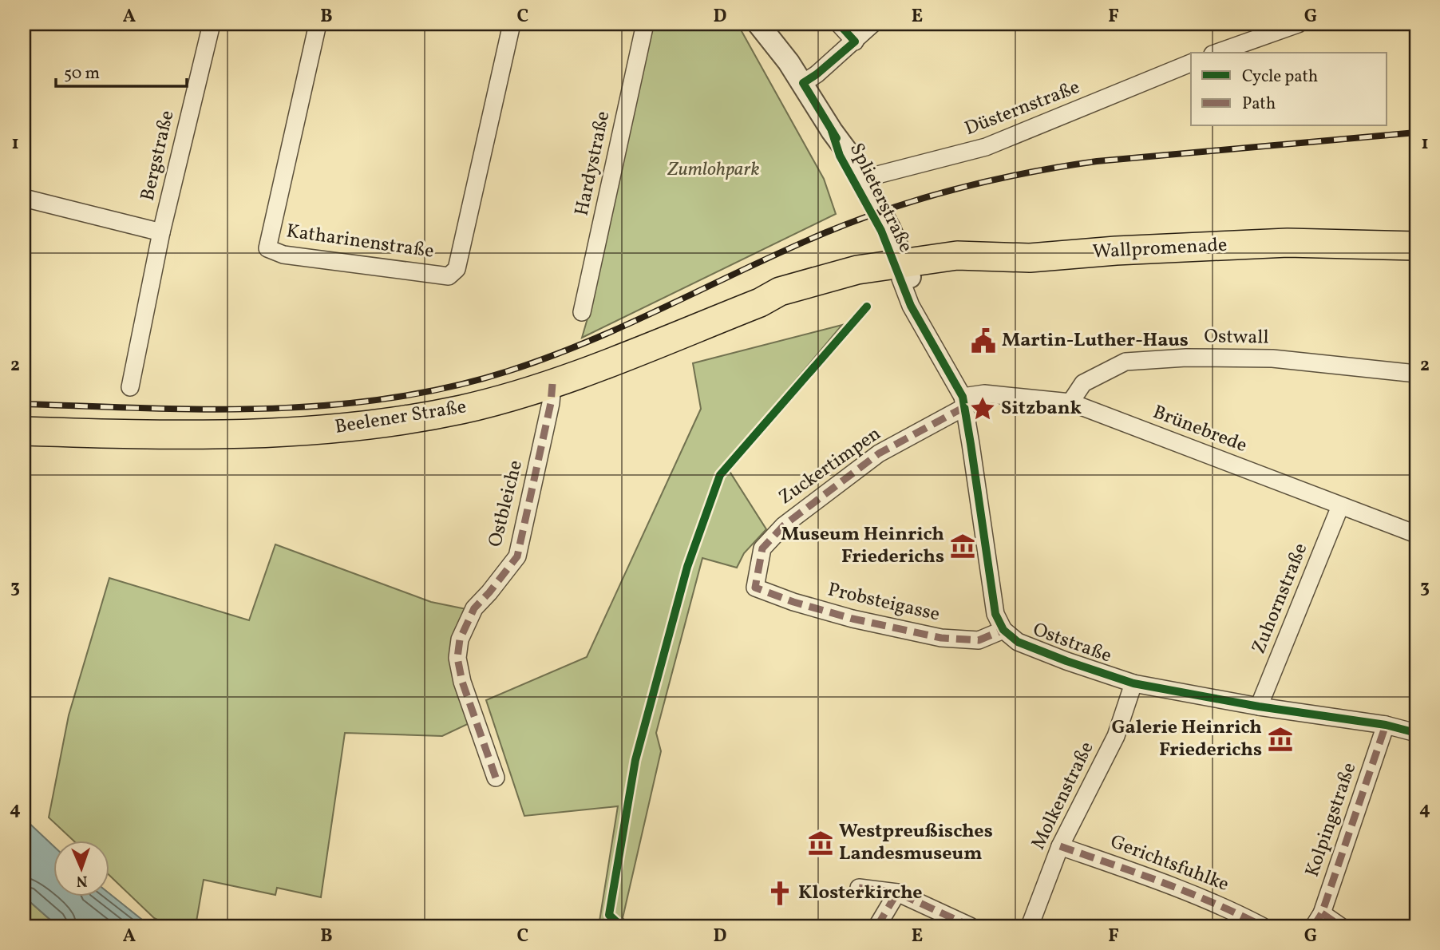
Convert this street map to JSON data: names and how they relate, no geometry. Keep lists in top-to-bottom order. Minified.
{"streets":{"main road":["Wallpromenade","Beelener Straße"],"street":["Düsternstraße","Bergstraße","Hardystraße","Splieterstraße","Katharinenstraße","Ostwall","Brünebrede","Zuckertimpen","Ostbleiche","Zuhornstraße","Probsteigasse","Oststraße","Molkenstraße","Kolpingstraße","Gerichtsfuhlke"]},"crossings":[["Düsternstraße","Splieterstraße"],["Splieterstraße","Wallpromenade"],["Splieterstraße","Beelener Straße"],["Splieterstraße","Oststraße"],["Wallpromenade","Beelener Straße"],["Wallpromenade","Oststraße"],["Ostwall","Brünebrede"],["Beelener Straße","Ostbleiche"],["Beelener Straße","Oststraße"],["Brünebrede","Zuckertimpen"],["Brünebrede","Zuhornstraße"],["Brünebrede","Oststraße"],["Zuckertimpen","Probsteigasse"],["Zuckertimpen","Oststraße"],["Zuhornstraße","Oststraße"],["Probsteigasse","Oststraße"],["Oststraße","Molkenstraße"],["Oststraße","Kolpingstraße"],["Molkenstraße","Gerichtsfuhlke"]],"parks":["Zumlohpark"],"places":{"public building":["Martin-Luther-Haus"],"place":["Sitzbank"],"museum":["Museum Heinrich Friederichs","Galerie Heinrich Friederichs","Westpreußisches Landesmuseum"],"church":["Klosterkirche"]},"legend":["Cycle path","Path"],"scale_bar":"50 m","north":"bottom","grid":{"columns":["A","B","C","D","E","F","G"],"rows":["1","2","3","4"]}}
